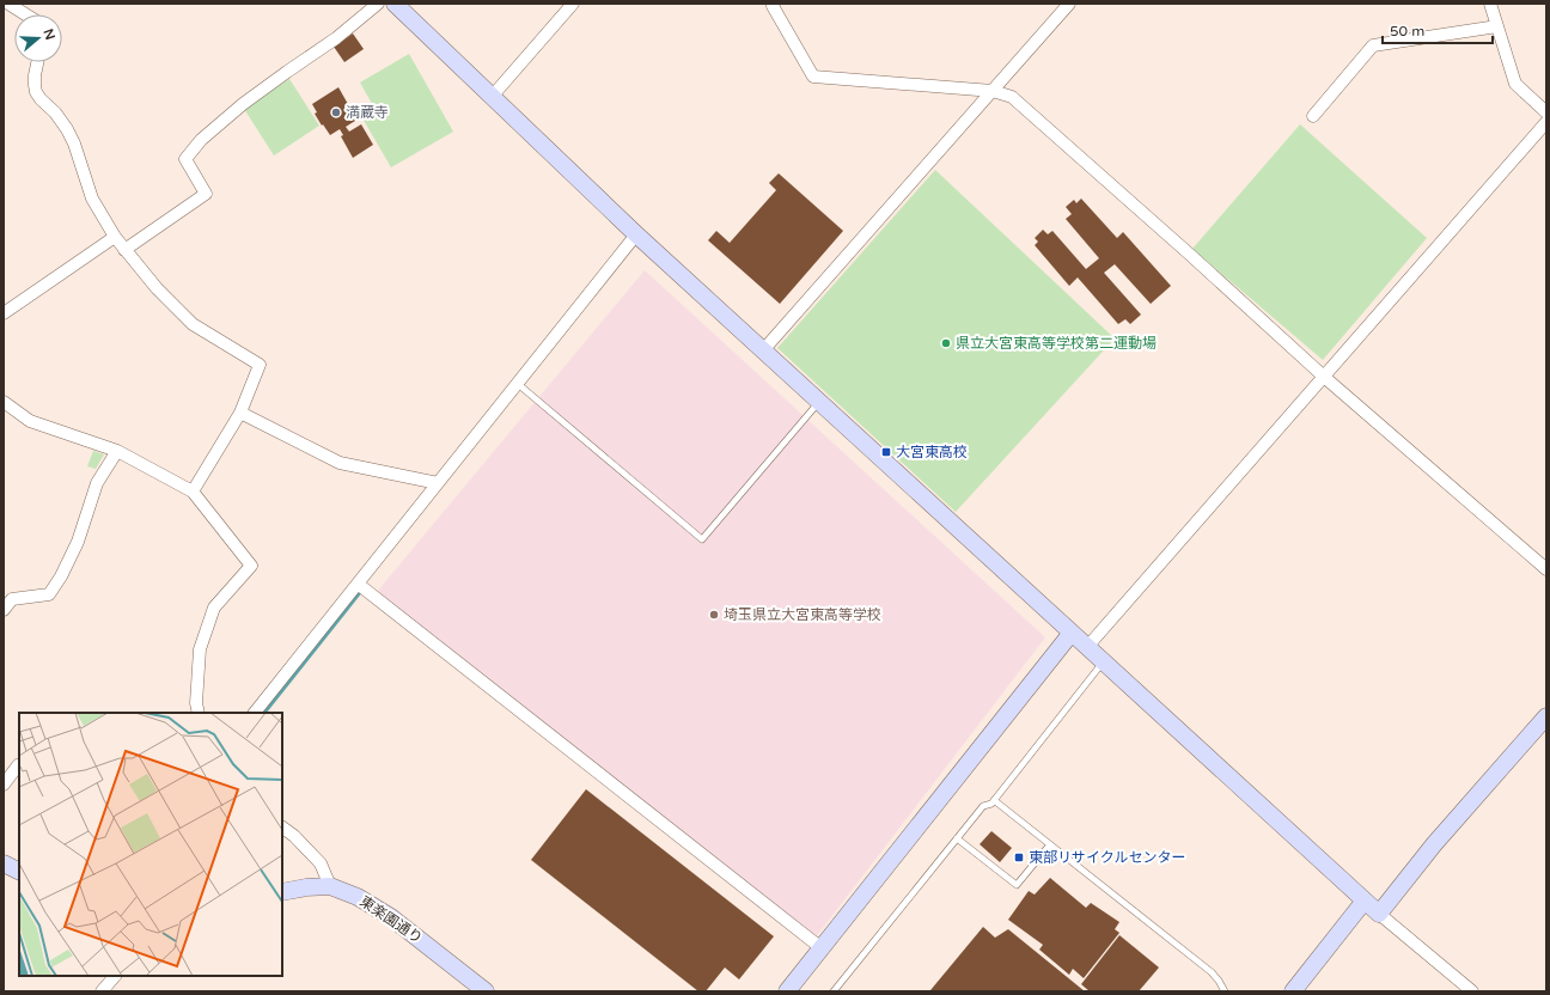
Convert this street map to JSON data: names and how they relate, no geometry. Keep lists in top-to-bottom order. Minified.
{"streets":{"street":["東楽園通り"]},"places":{"other":["満蔵寺","県立大宮東高等学校第二運動場","埼玉県立大宮東高等学校"],"transit":["大宮東高校","東部リサイクルセンター"]},"scale_bar":"50 m","north":"right"}
